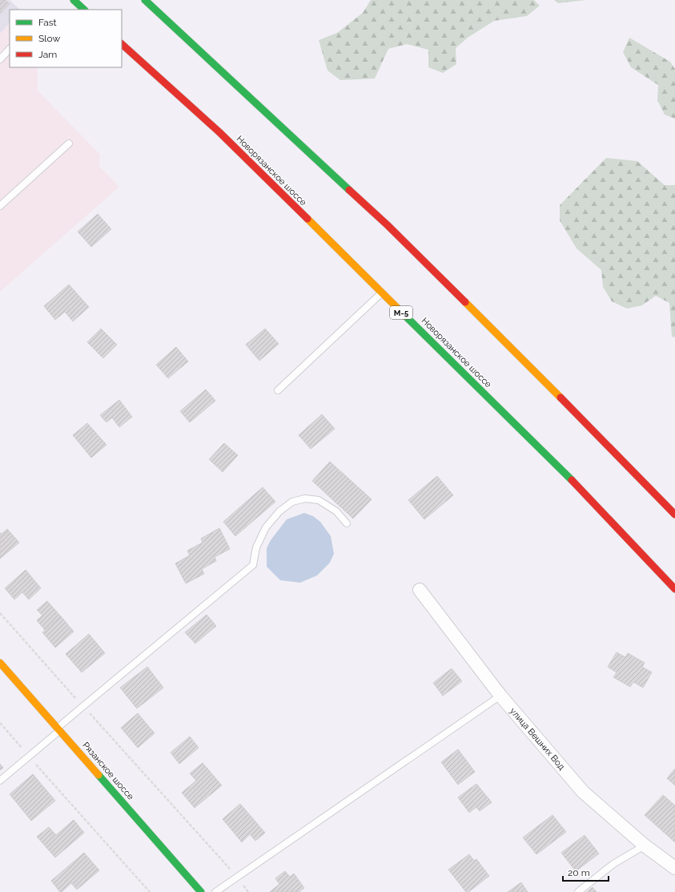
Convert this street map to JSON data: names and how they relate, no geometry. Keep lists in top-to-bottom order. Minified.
{"streets":{"main road":["Новорязанское шоссе","М-5","Рязанское шоссе"],"street":["улица Вешних Вод"]},"legend":["Fast","Slow","Jam"],"scale_bar":"20 m"}
